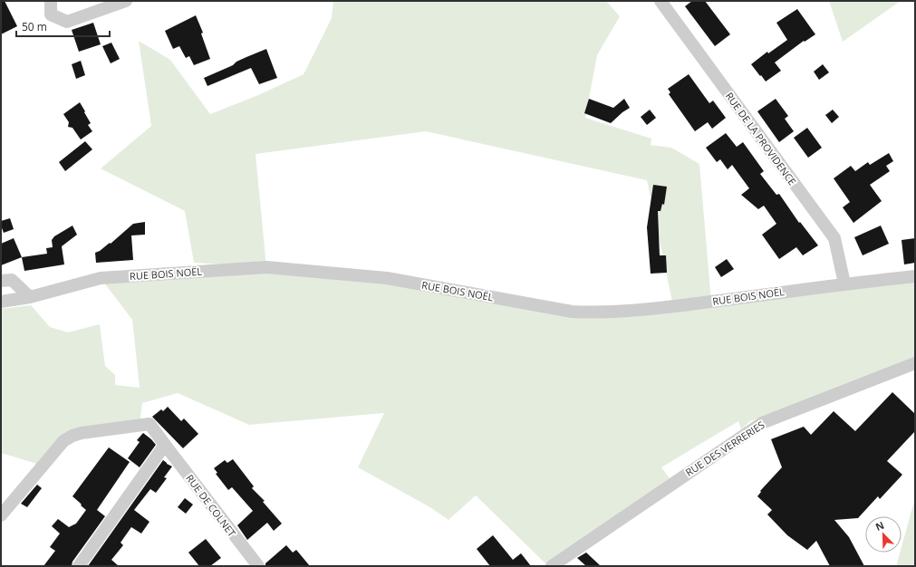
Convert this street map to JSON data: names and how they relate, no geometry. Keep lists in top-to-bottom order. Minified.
{"streets":{"street":["RUE DE LA PROVIDENCE","RUE BOIS NOËL","RUE DES VERRERIES","RUE DE COLNET"]},"crossings":[["RUE DE LA PROVIDENCE","RUE BOIS NOËL"]],"scale_bar":"50 m","north":"top left"}
